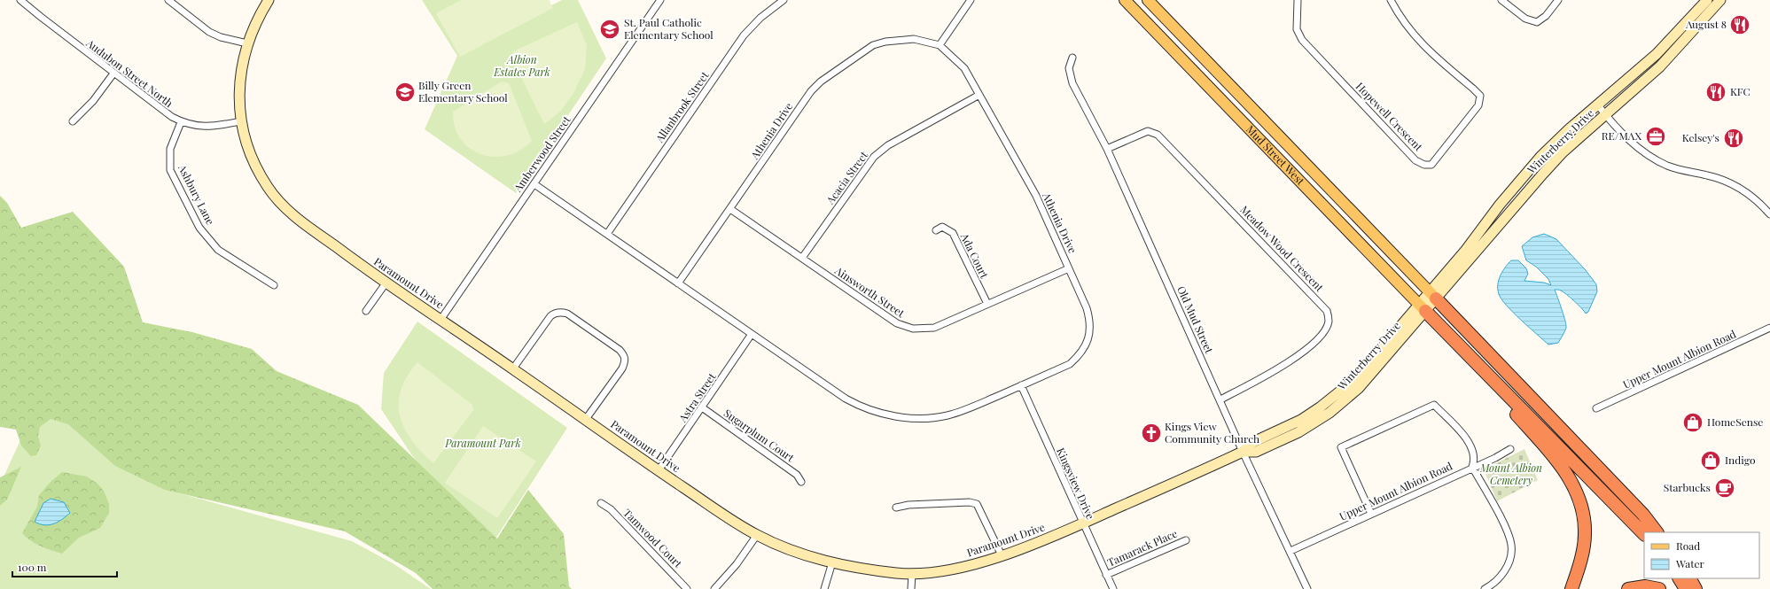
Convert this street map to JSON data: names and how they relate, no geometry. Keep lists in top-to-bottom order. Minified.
{"streets":{"main road":["Mud Street West"],"street":["Audubon Street North","Allanbrook Street","Hopewell Crescent","Athenia Drive","Winterberry Drive","Amberwood Street","Acacia Street","Ashbury Lane","Meadow Wood Crescent","Ada Court","Paramount Drive","Ainsworth Street","Old Mud Street","Upper Mount Albion Road","Astra Street","Sugarplum Court","Kingsview Drive","Tamwood Court","Tamarack Place"]},"crossings":[["Audubon Street North","Ashbury Lane"],["Audubon Street North","Paramount Drive"],["Allanbrook Street","Athenia Drive"],["Athenia Drive","Amberwood Street"],["Athenia Drive","Acacia Street"],["Athenia Drive","Ainsworth Street"],["Athenia Drive","Astra Street"],["Athenia Drive","Kingsview Drive"],["Winterberry Drive","Mud Street West"],["Winterberry Drive","Paramount Drive"],["Winterberry Drive","Old Mud Street"],["Amberwood Street","Paramount Drive"],["Acacia Street","Ainsworth Street"],["Meadow Wood Crescent","Old Mud Street"],["Ada Court","Ainsworth Street"],["Paramount Drive","Old Mud Street"],["Paramount Drive","Astra Street"],["Paramount Drive","Kingsview Drive"],["Old Mud Street","Upper Mount Albion Road"],["Astra Street","Sugarplum Court"],["Kingsview Drive","Tamarack Place"]],"parks":["Albion Estates Park","Paramount Park","Mount Albion Cemetery"],"places":{"restaurant":["August 8","KFC","Kelsey's"],"school or university":["St. Paul Catholic Elementary School","Billy Green Elementary School"],"office":["RE/MAX"],"shop":["HomeSense","Indigo"],"church":["Kings View Community Church"],"cafe":["Starbucks"]},"legend":["Road","Water"],"scale_bar":"100 m"}
